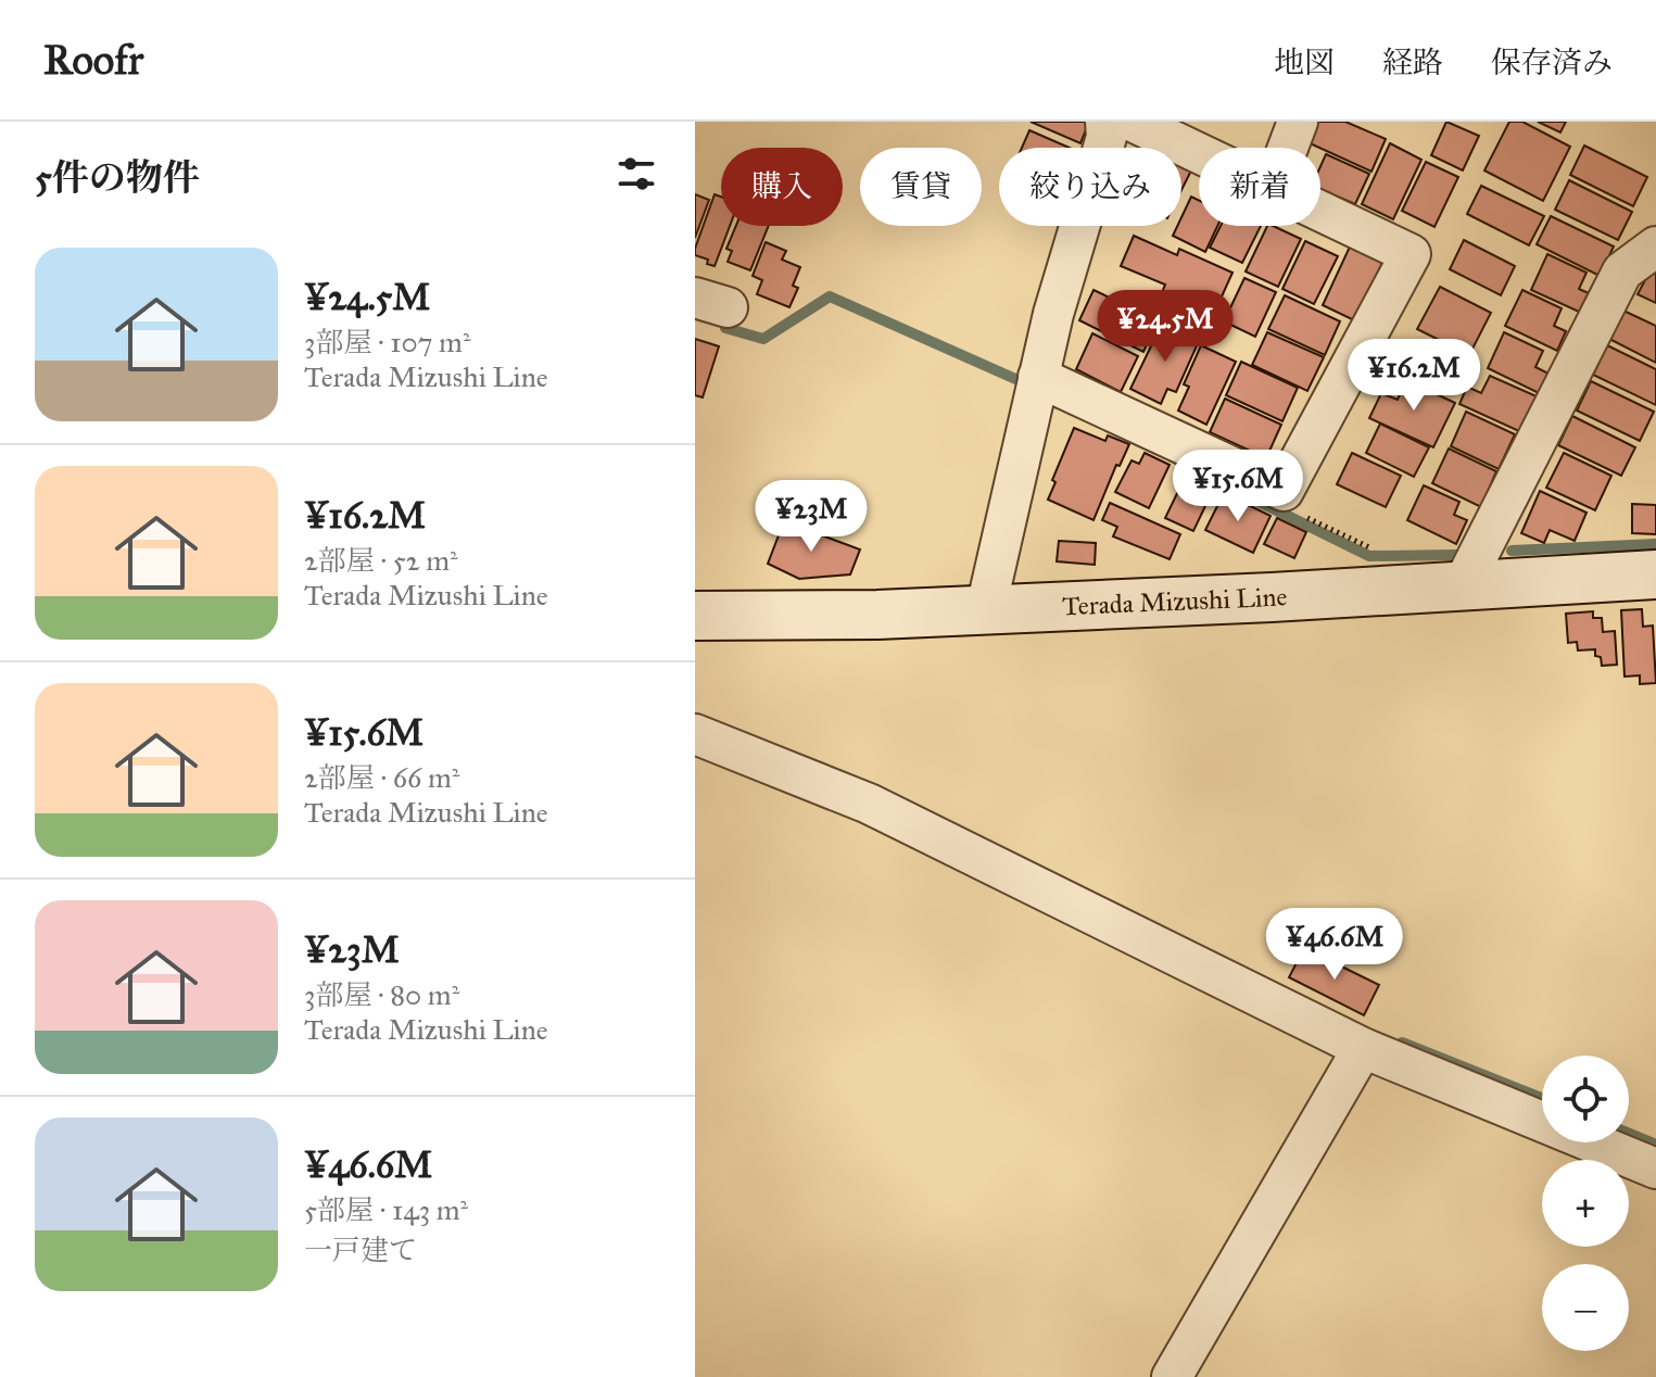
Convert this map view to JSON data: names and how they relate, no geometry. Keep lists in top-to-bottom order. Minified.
{"streets":{"main road":["Terada Mizushi Line"]},"page":{"header":"Roofr","nav":["地図","経路","保存済み"],"heading":"5件の物件","chip":["購入","賃貸","絞り込み","新着"],"list":[{"name":"¥24.5M","note":"3部屋 · 107 m² · Terada Mizushi Line"},{"name":"¥16.2M","note":"2部屋 · 52 m² · Terada Mizushi Line"},{"name":"¥15.6M","note":"2部屋 · 66 m² · Terada Mizushi Line"},{"name":"¥23M","note":"3部屋 · 80 m² · Terada Mizushi Line"},{"name":"¥46.6M","note":"5部屋 · 143 m² · 一戸建て"}],"price":["¥24.5M","¥16.2M","¥15.6M","¥23M","¥46.6M"],"map_buttons":["+","−"]}}
